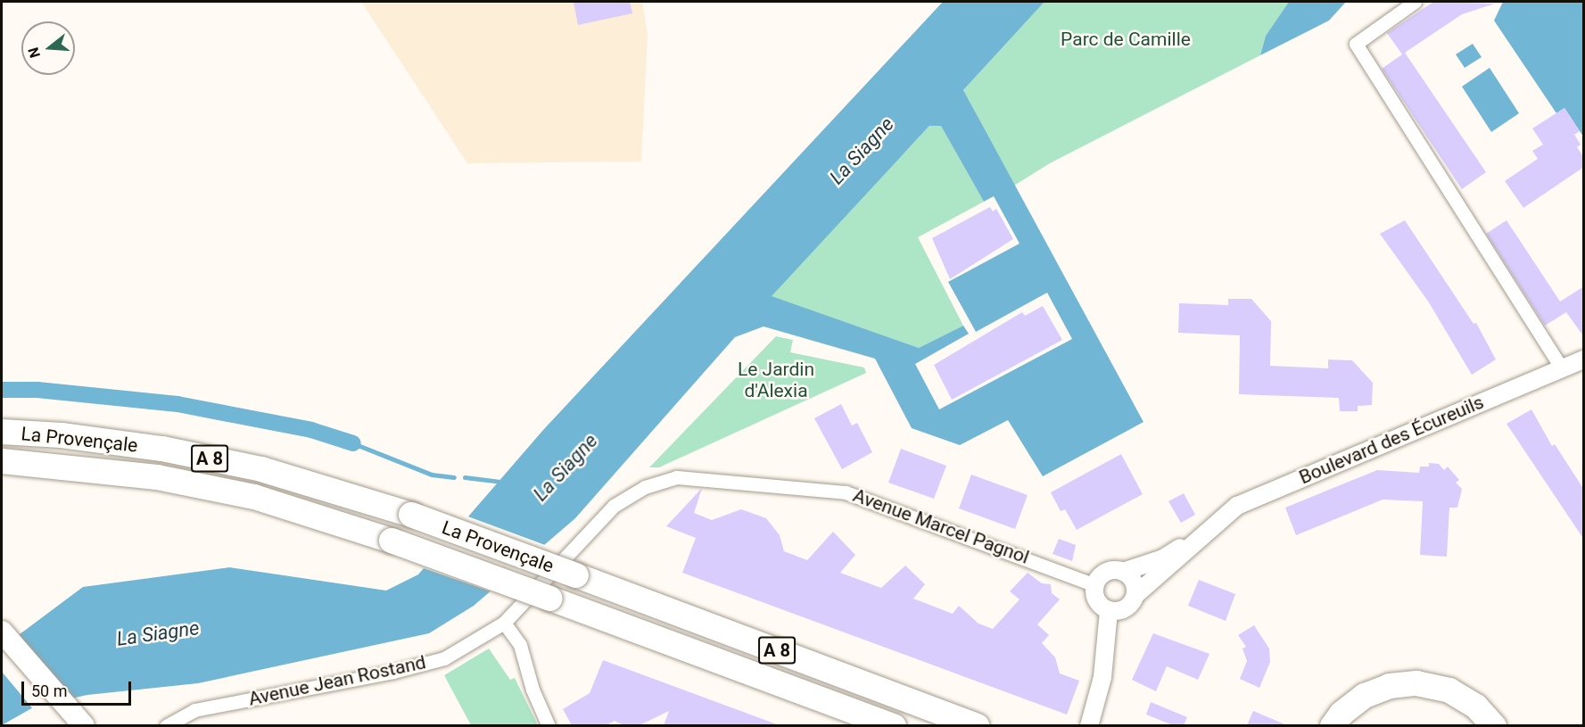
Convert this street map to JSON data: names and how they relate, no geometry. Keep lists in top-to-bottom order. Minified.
{"streets":{"highway":["La Provençale","A 8"],"street":["Boulevard des Écureuils","Avenue Marcel Pagnol","Avenue Jean Rostand"]},"crossings":[["Boulevard des Écureuils","Avenue Marcel Pagnol"],["Avenue Marcel Pagnol","Avenue Jean Rostand"]],"water":["La Siagne"],"parks":["Parc de Camille","Le Jardin d'Alexia"],"scale_bar":"50 m","north":"left"}
